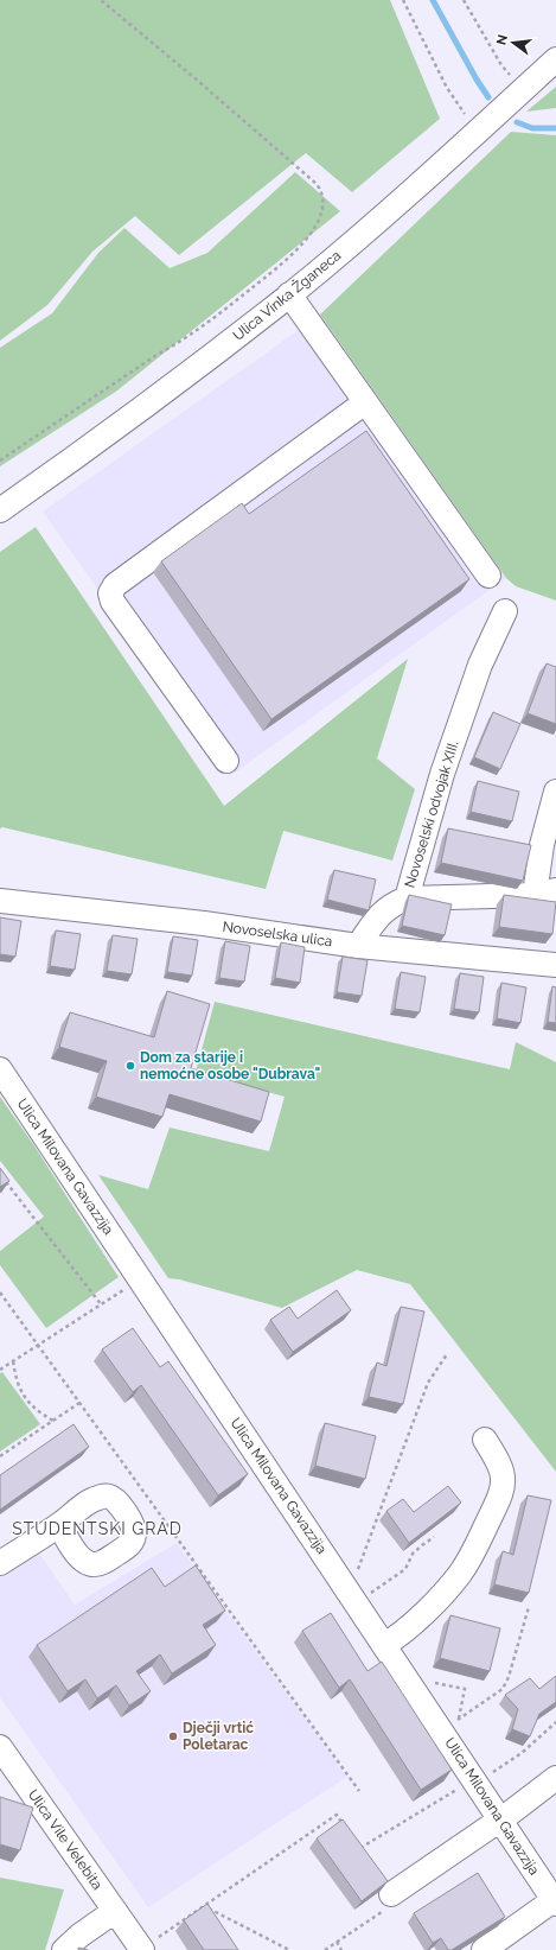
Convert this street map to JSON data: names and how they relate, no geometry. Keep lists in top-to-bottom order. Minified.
{"streets":{"street":["Ulica Vinka Žganeca","Novoselski odvojak XIII.","Novoselska ulica","Ulica Milovana Gavazzija","Ulica Vile Velebita"]},"districts":["STUDENTSKI GRAD"],"places":["Dom za starije i nemoćne osobe \"Dubrava\"","Dječji vrtić Poletarac"],"north":"left"}
